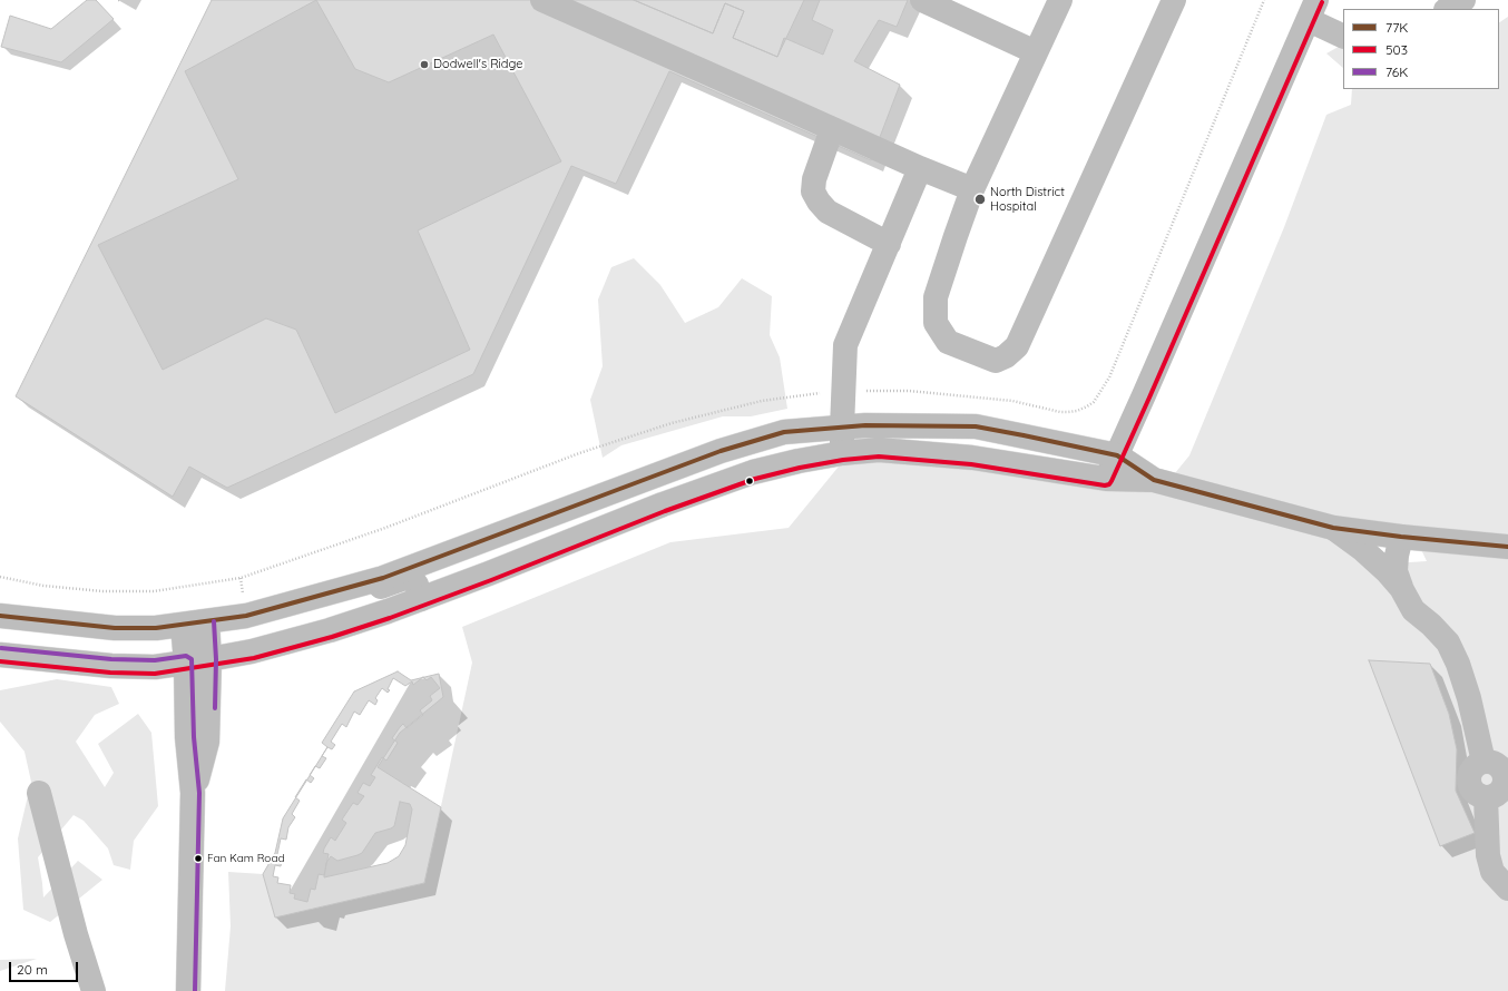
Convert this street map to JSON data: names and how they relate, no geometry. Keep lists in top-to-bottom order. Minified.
{"places":["Dodwell's Ridge","North District Hospital","Fan Kam Road"],"lines":["transit line 503","transit line 77K","transit line 76K"],"legend":["77K","503","76K"],"scale_bar":"20 m"}
